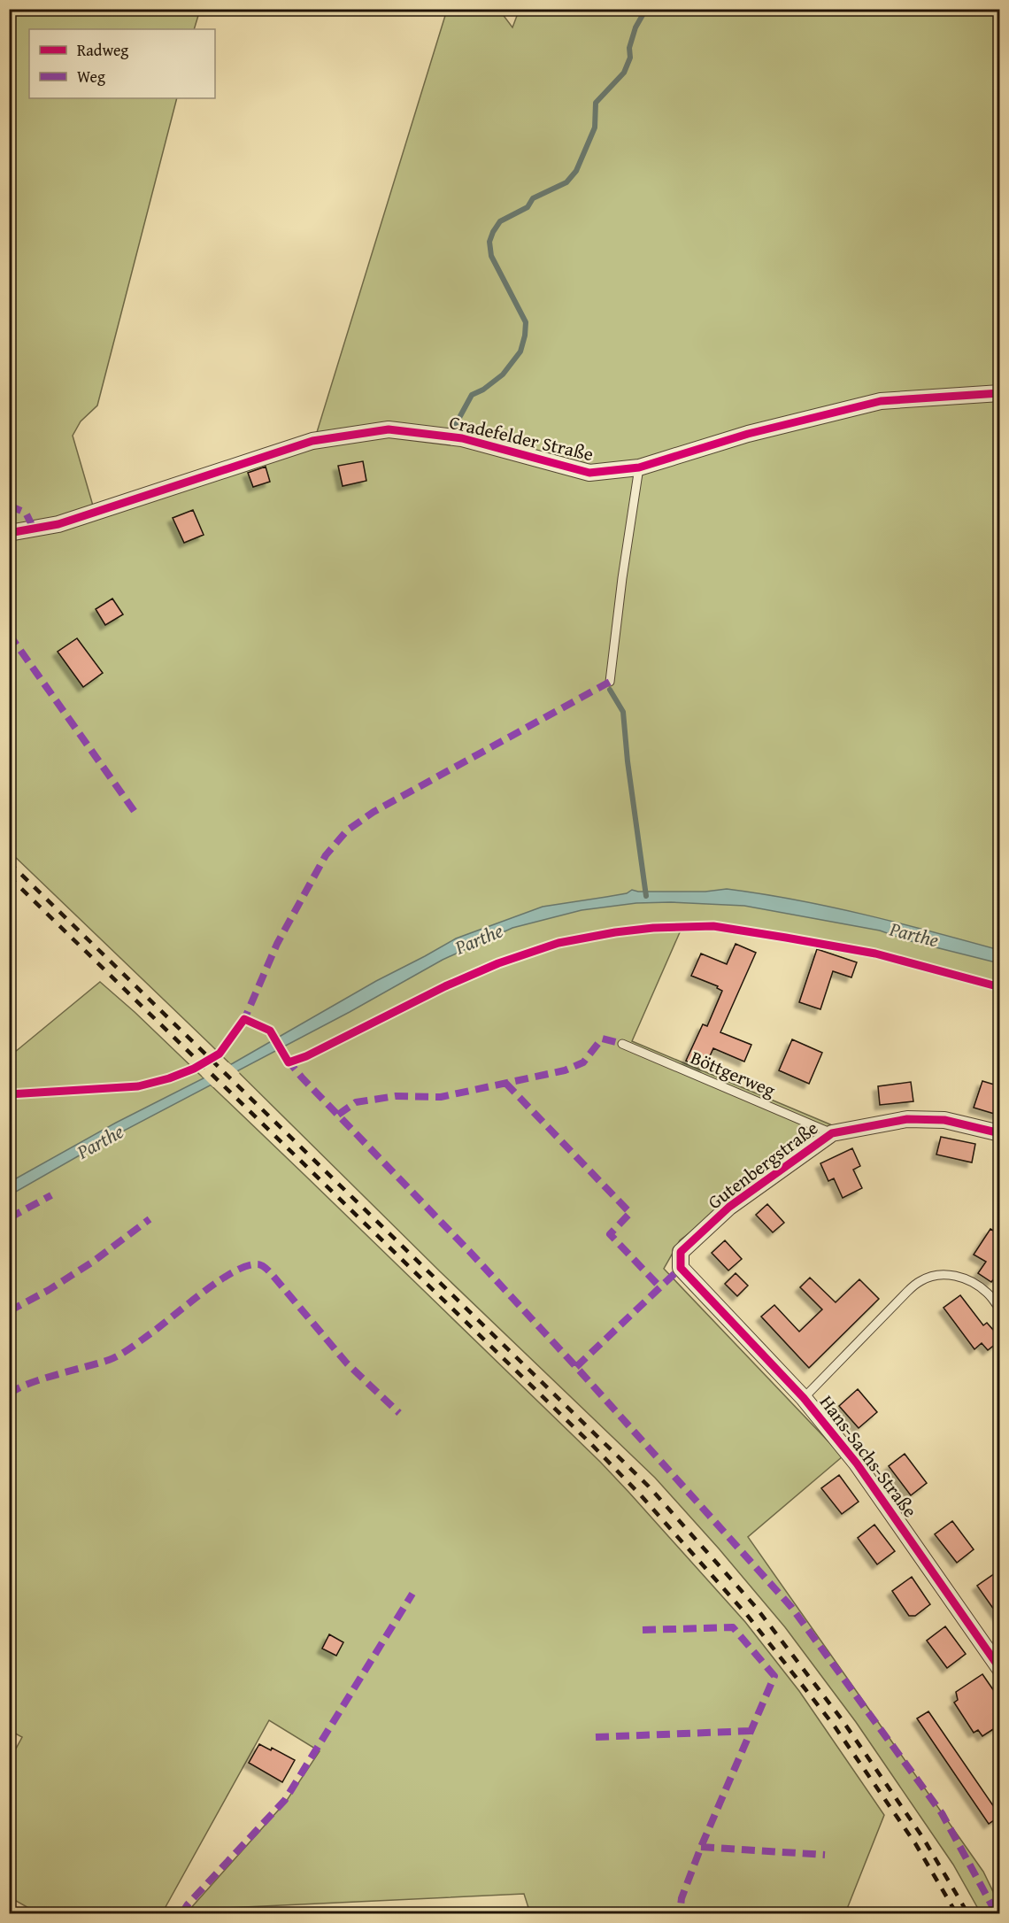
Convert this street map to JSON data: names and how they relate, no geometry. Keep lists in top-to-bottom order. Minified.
{"streets":{"street":["Cradefelder Straße","Gutenbergstraße","Hans-Sachs-Straße"],"lane":["Böttgerweg"]},"crossings":[["Böttgerweg","Gutenbergstraße"],["Gutenbergstraße","Hans-Sachs-Straße"]],"water":["Parthe"],"legend":["Radweg","Weg"]}
